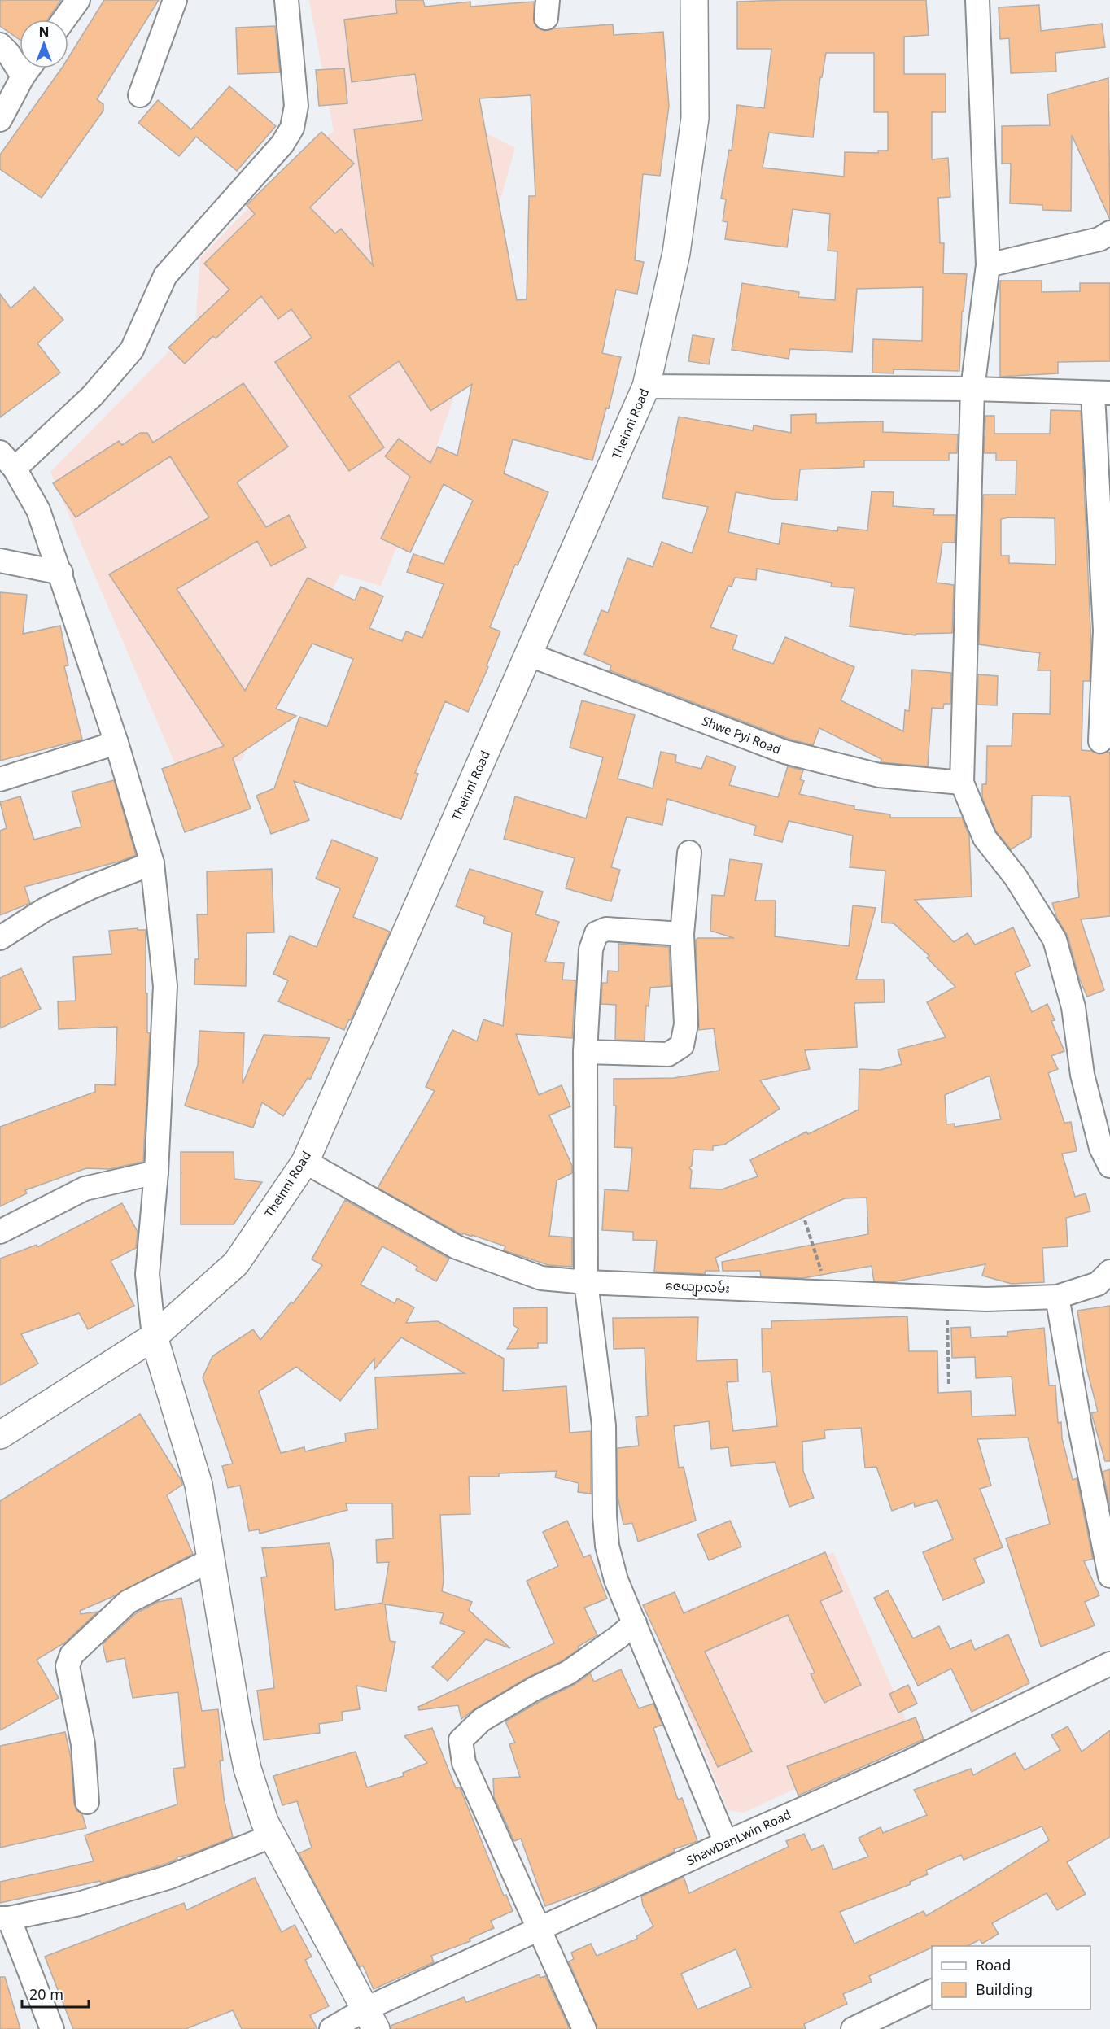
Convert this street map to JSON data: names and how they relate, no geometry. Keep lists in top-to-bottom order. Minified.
{"streets":{"main road":["Theinni Road"],"street":["Shwe Pyi Road","ဇေယျာလမ်း","ShawDanLwin Road"]},"crossings":[["Theinni Road","Shwe Pyi Road"],["Theinni Road","ဇေယျာလမ်း"]],"legend":["Road","Building"],"scale_bar":"20 m","north":"top"}
